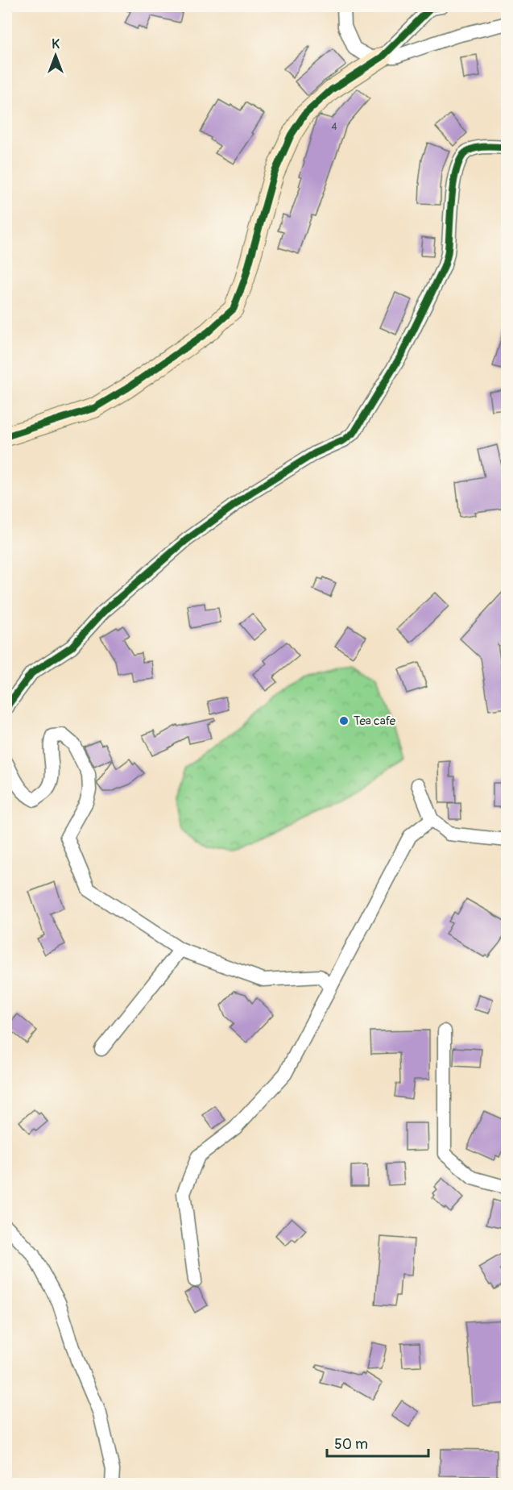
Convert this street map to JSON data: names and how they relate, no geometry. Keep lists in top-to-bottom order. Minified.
{"places":["Tea cafe"],"house_numbers":["4"],"scale_bar":"50 m","north":"top"}
